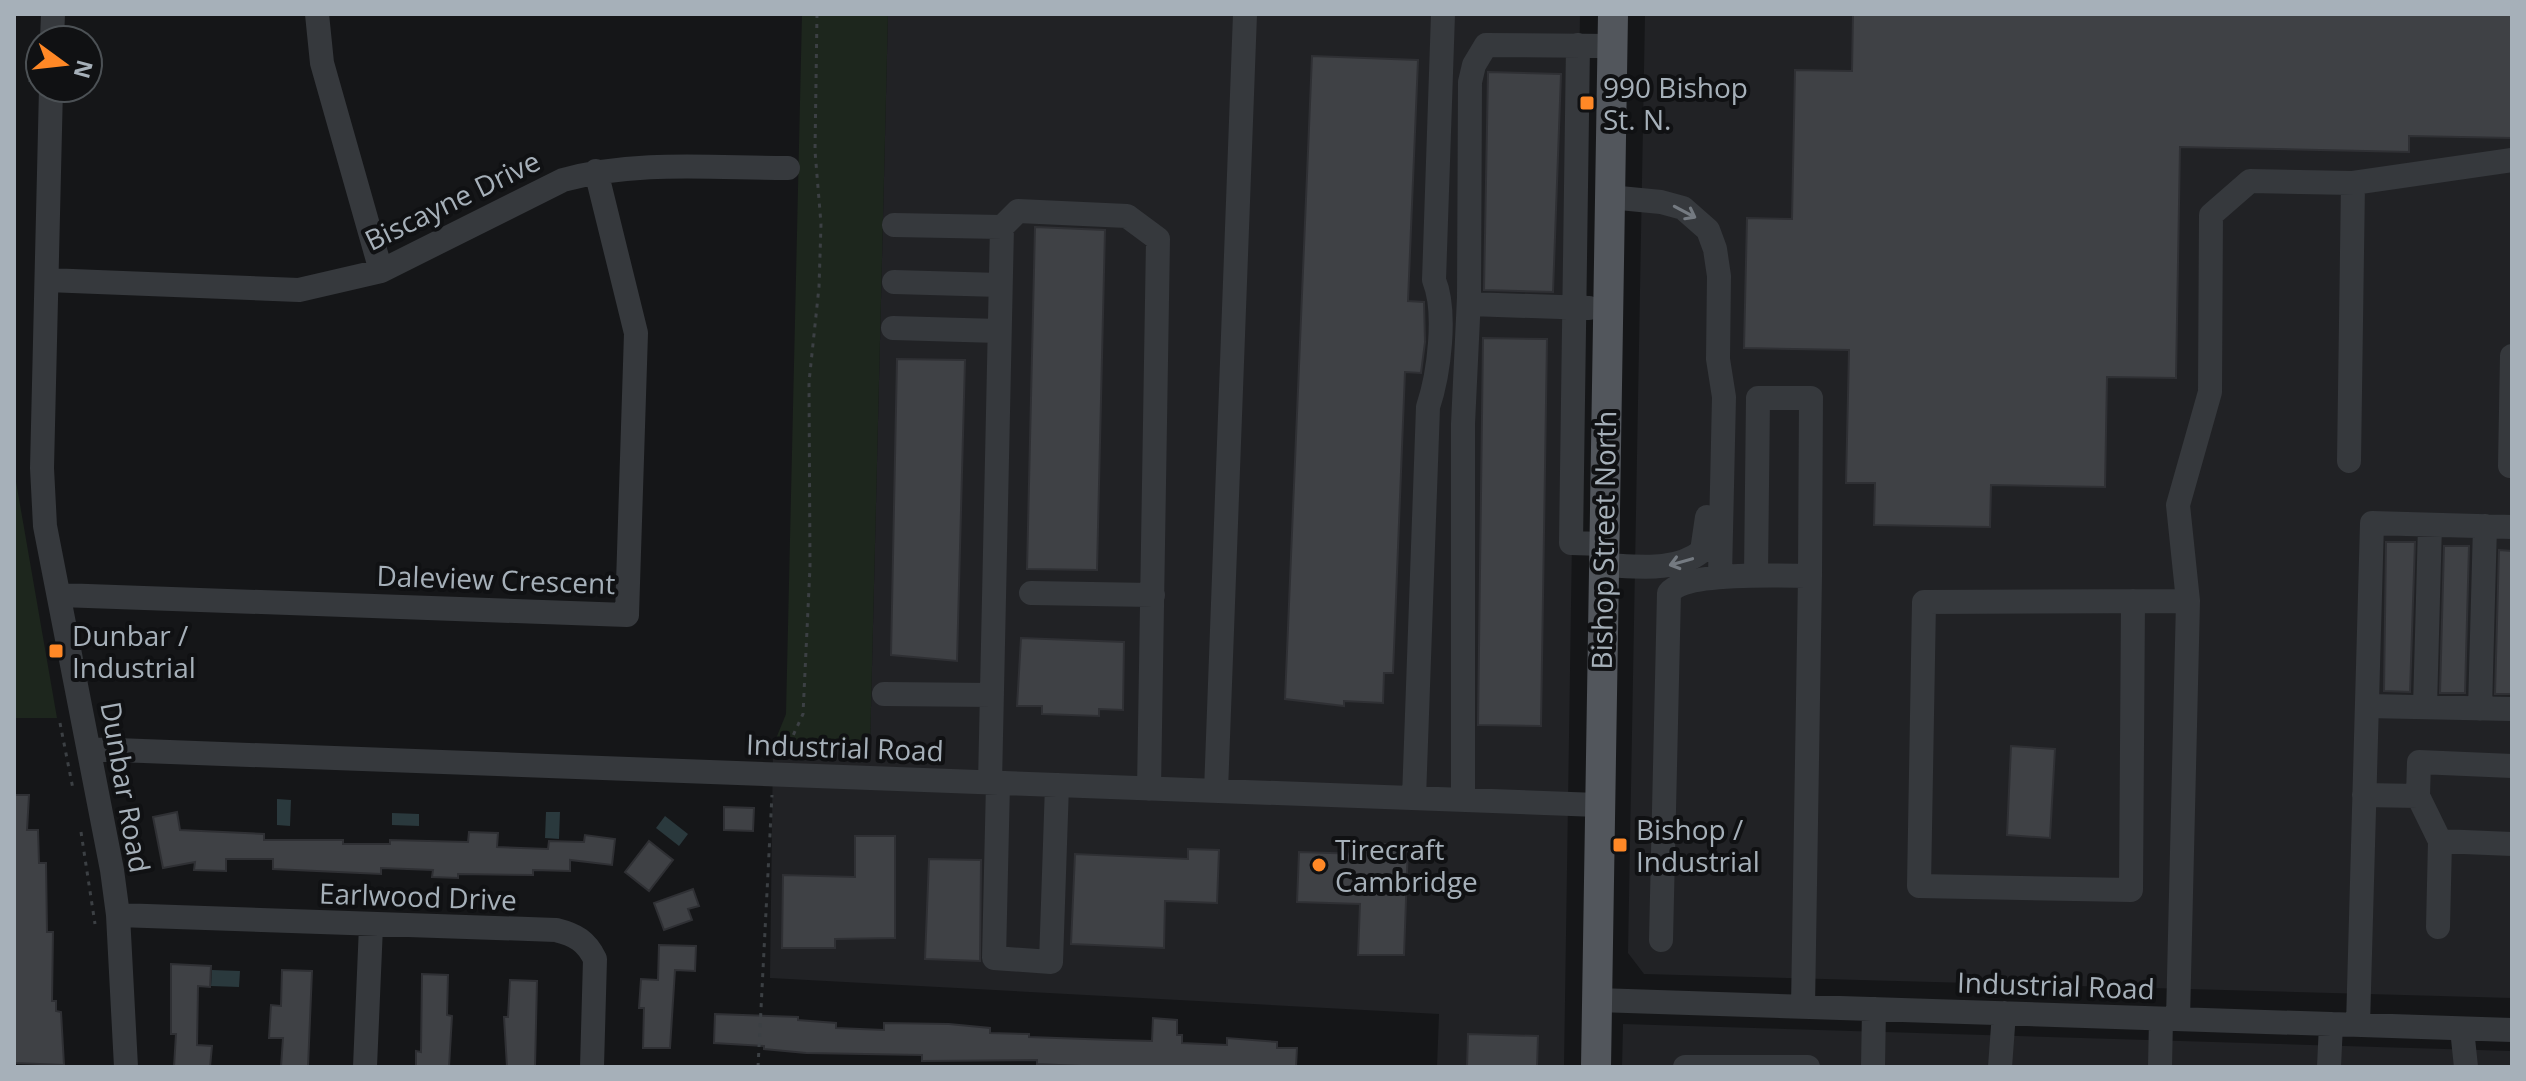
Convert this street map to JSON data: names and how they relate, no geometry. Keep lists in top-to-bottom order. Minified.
{"streets":{"main road":["Bishop Street North"],"street":["Biscayne Drive","Daleview Crescent","Industrial Road","Dunbar Road","Earlwood Drive"]},"crossings":[["Biscayne Drive","Daleview Crescent"],["Biscayne Drive","Dunbar Road"],["Bishop Street North","Industrial Road"],["Daleview Crescent","Dunbar Road"],["Industrial Road","Dunbar Road"],["Dunbar Road","Earlwood Drive"]],"places":{"transit":["990 Bishop St. N.","Dunbar / Industrial","Bishop / Industrial"],"other":["Tirecraft Cambridge"]},"north":"right"}
